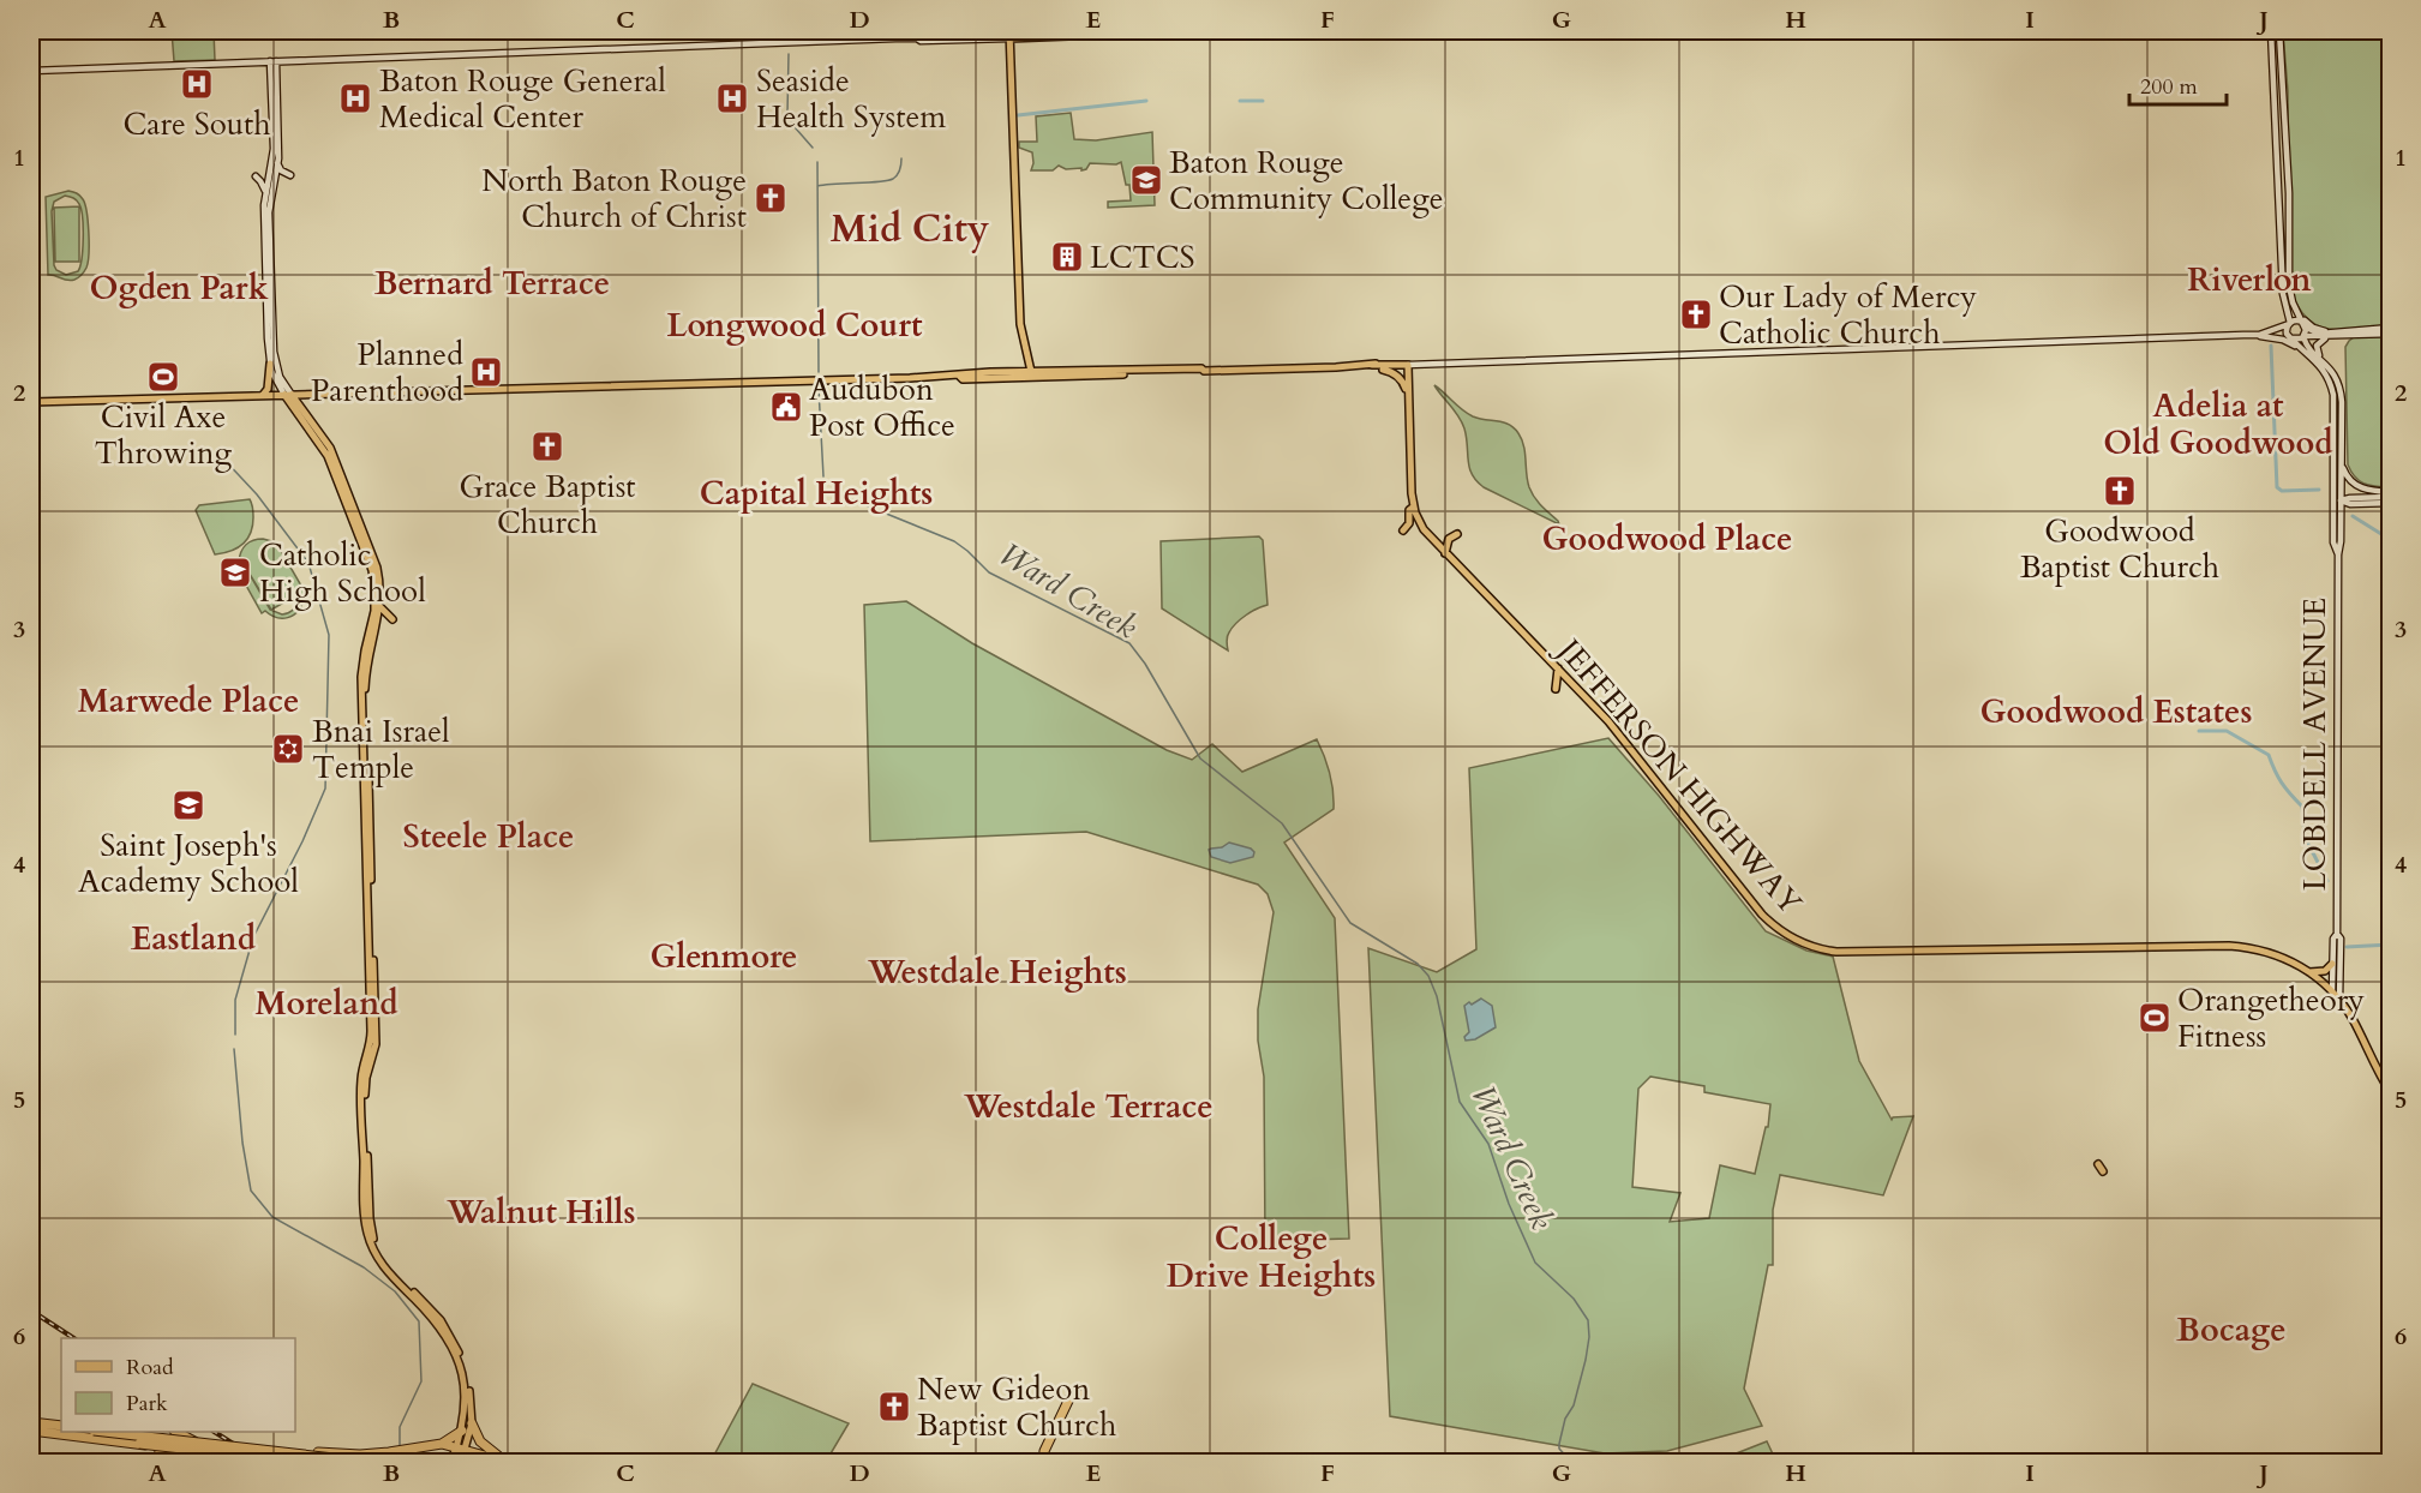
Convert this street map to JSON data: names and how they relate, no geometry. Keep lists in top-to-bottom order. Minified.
{"streets":{"main road":["LOBDELL AVENUE","JEFFERSON HIGHWAY"]},"crossings":[["LOBDELL AVENUE","JEFFERSON HIGHWAY"]],"districts":["Mid City","Riverlon","Bernard Terrace","Ogden Park","Longwood Court","Adelia at Old Goodwood","Capital Heights","Goodwood Place","Marwede Place","Goodwood Estates","Steele Place","Eastland","Glenmore","Westdale Heights","Moreland","Westdale Terrace","Walnut Hills","College Drive Heights","Bocage"],"water":["Ward Creek"],"places":{"hospital":["Care South","Baton Rouge General Medical Center","Seaside Health System","Planned Parenthood"],"school or university":["Baton Rouge Community College","Catholic High School","Saint Joseph's Academy School"],"church":["North Baton Rouge Church of Christ","Our Lady of Mercy Catholic Church","Grace Baptist Church","Goodwood Baptist Church","New Gideon Baptist Church"],"building":["LCTCS"],"sports":["Civil Axe Throwing","Orangetheory Fitness"],"public building":["Audubon Post Office"],"synagogue":["Bnai Israel Temple"]},"legend":["Road","Park"],"scale_bar":"200 m","grid":{"columns":["A","B","C","D","E","F","G","H","I","J"],"rows":["1","2","3","4","5","6"]}}
